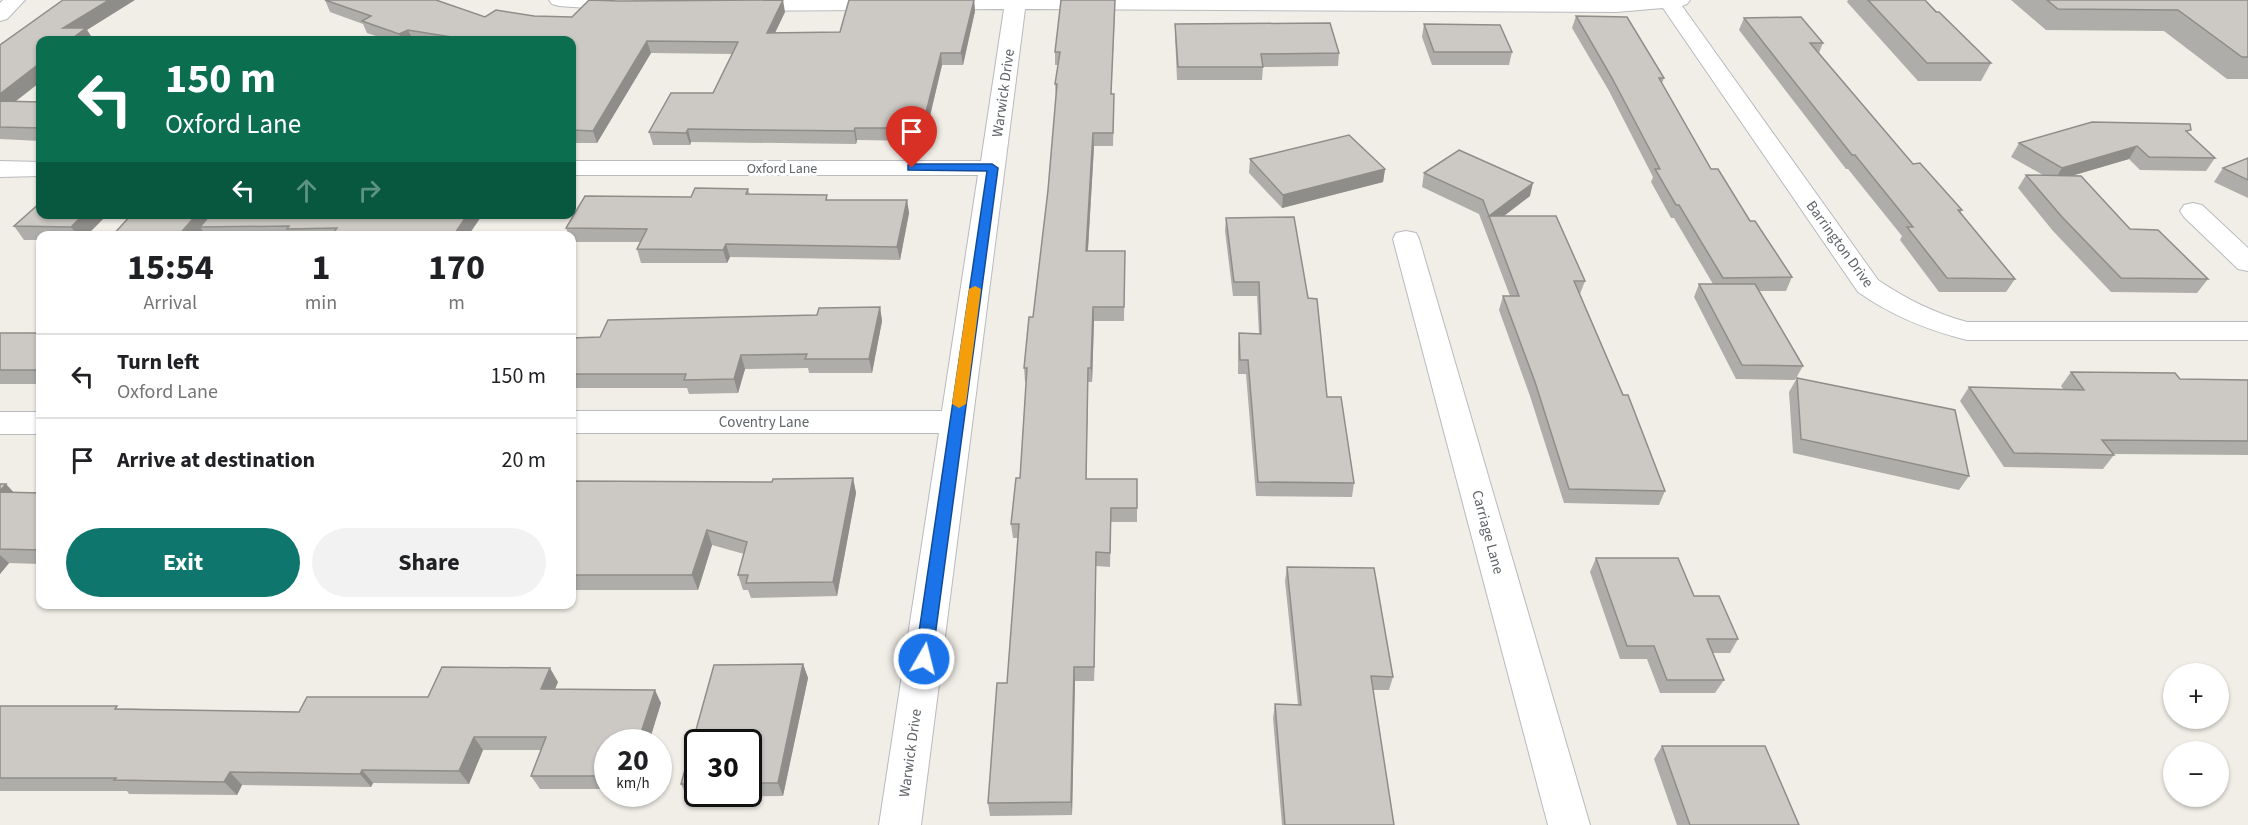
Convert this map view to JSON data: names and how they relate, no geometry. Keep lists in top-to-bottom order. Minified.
{"streets":{"street":["Warwick Drive","Oxford Lane","Barrington Drive","Coventry Lane","Carriage Lane"]},"crossings":[["Warwick Drive","Oxford Lane"],["Warwick Drive","Coventry Lane"]],"page":{"turn":["150 m","Oxford Lane"],"eta":["15:54","Arrival","1","min","170","m"],"list":[{"name":"Turn left","note":"Oxford Lane","value":"150 m"},{"name":"Arrive at destination","value":"20 m"}],"buttons":["Exit","Share"],"map_buttons":["+","−"],"speed":"20 km/h","limit":"30"}}
